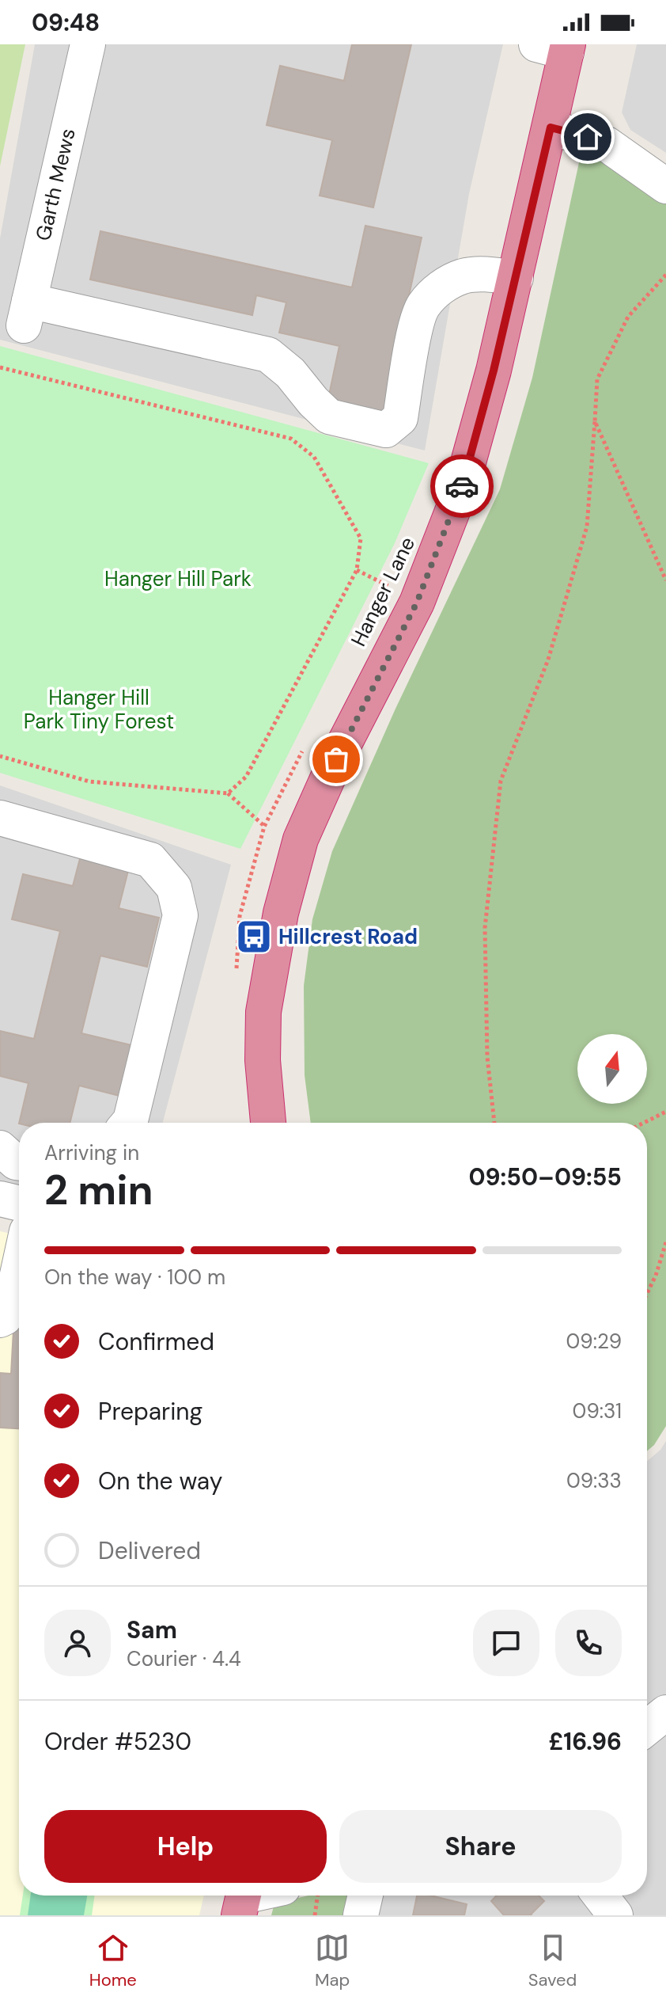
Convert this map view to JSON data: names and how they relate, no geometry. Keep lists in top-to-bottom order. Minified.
{"streets":{"highway":["Hanger Lane"],"street":["Garth Mews"]},"crossings":[["Garth Mews","Hanger Lane"]],"parks":["Hanger Hill Park","Hanger Hill Park Tiny Forest"],"places":{"bus stop":["Hillcrest Road"]},"north":"top","page":{"status":"09:48","heading":["2 min","Arriving in","09:50–09:55"],"panel":["Sam","Courier · 4.4","Order #5230","£16.96"],"bar":"On the way · 100 m","list":[["Confirmed","09:29"],["Preparing","09:31"],["On the way","09:33"],"Delivered"],"buttons":["Help","Share"],"tabs":["Home","Map","Saved"]}}
